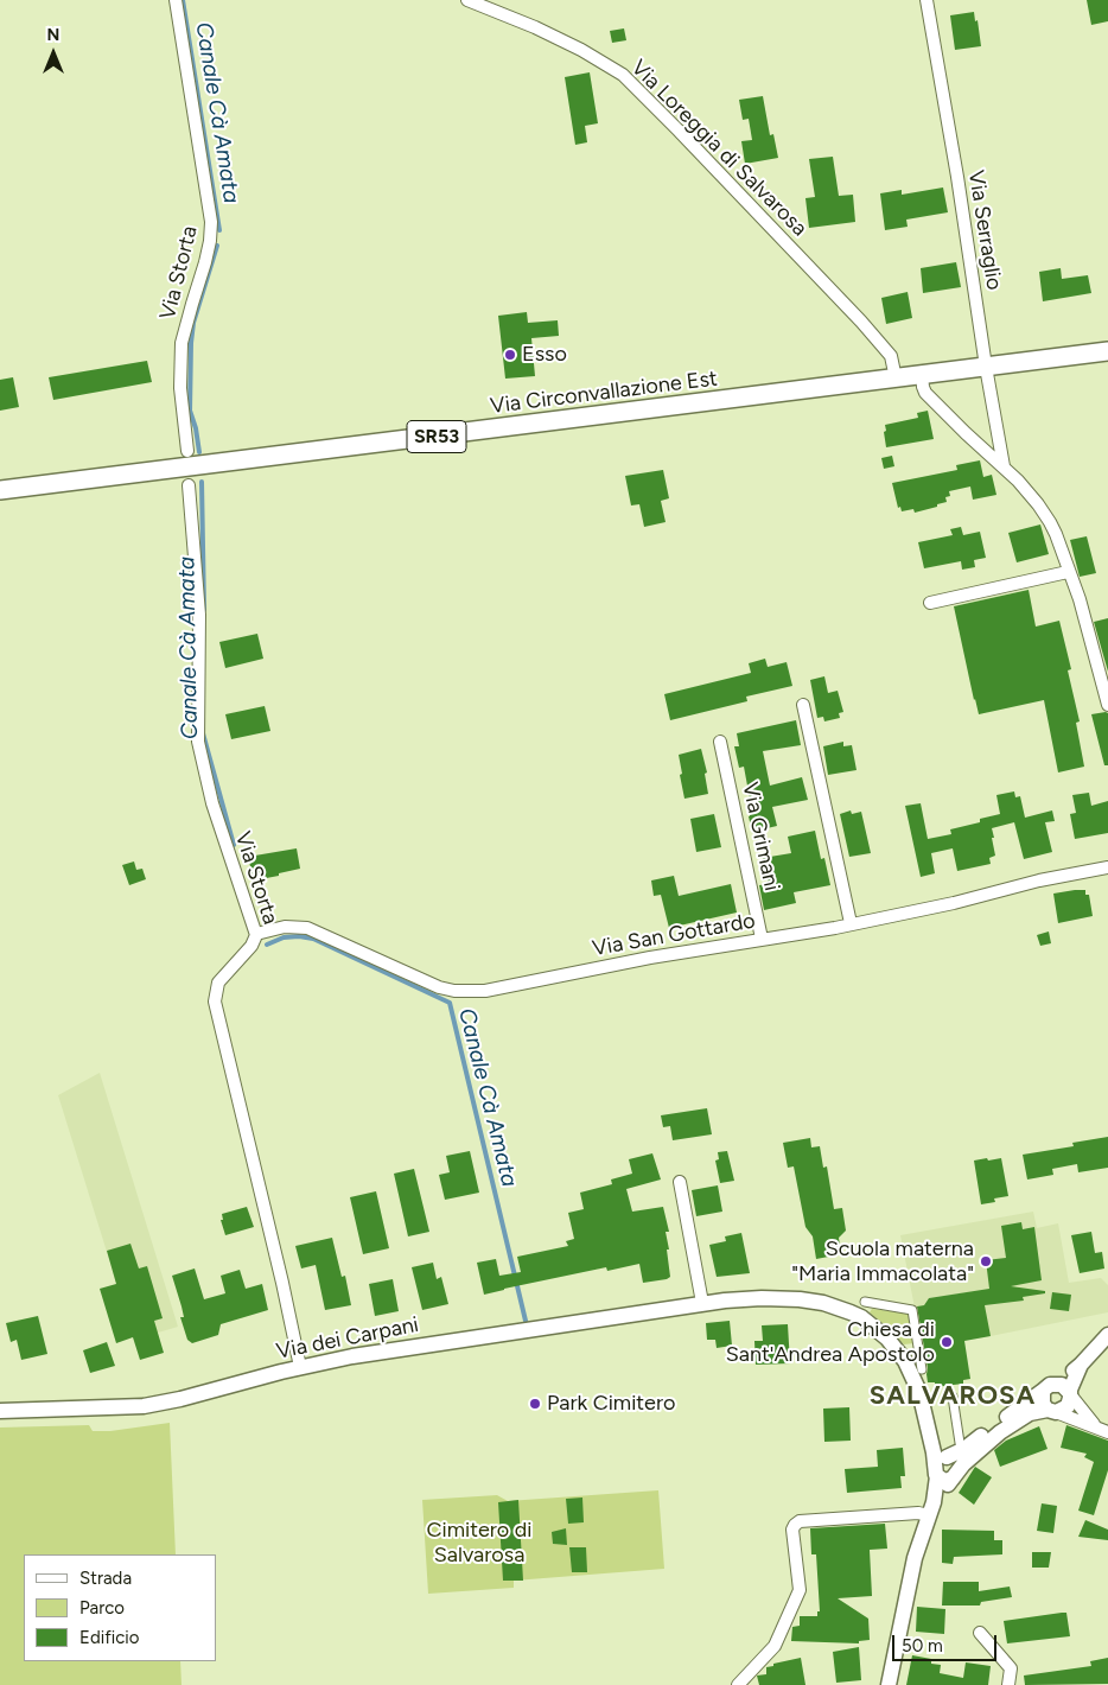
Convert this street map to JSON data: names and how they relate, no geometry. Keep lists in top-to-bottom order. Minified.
{"streets":{"main road":["Via Circonvallazione Est","SR53"],"street":["Via Loreggia di Salvarosa","Via Serraglio","Via Storta","Via Grimani","Via San Gottardo","Via dei Carpani"]},"crossings":[["Via Loreggia di Salvarosa","Via Circonvallazione Est"],["Via Serraglio","Via Circonvallazione Est"],["Via Storta","Via San Gottardo"],["Via Storta","Via dei Carpani"],["Via Grimani","Via San Gottardo"]],"districts":["SALVAROSA"],"water":["Canale Cà Amata"],"parks":["Cimitero di Salvarosa"],"places":["Esso","Scuola materna \"Maria Immacolata\"","Chiesa di Sant'Andrea Apostolo","Park Cimitero"],"legend":["Strada","Parco","Edificio"],"scale_bar":"50 m","north":"top"}
